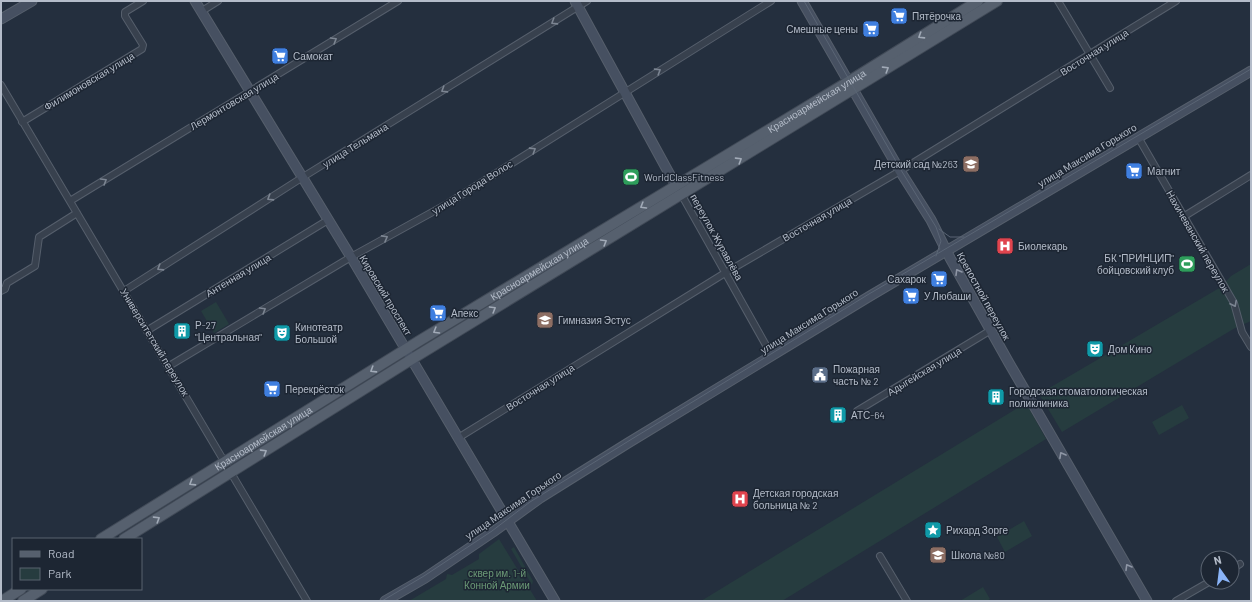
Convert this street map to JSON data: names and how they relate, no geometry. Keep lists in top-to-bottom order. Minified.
{"streets":{"main road":["Красноармейская улица","улица Максима Горького","переулок Журавлёва","Кировский проспект","Крепостной переулок"],"street":["Восточная улица","Филимоновская улица","Лермонтовская улица","улица Тельмана","улица Города Волос","Нахичеванский переулок","Антенная улица","Университетский переулок","Адыгейская улица"]},"crossings":[["Восточная улица","переулок Журавлёва"],["Восточная улица","Кировский проспект"],["Восточная улица","Крепостной переулок"],["Филимоновская улица","Университетский переулок"],["Лермонтовская улица","Кировский проспект"],["Лермонтовская улица","Университетский переулок"],["Красноармейская улица","переулок Журавлёва"],["Красноармейская улица","Кировский проспект"],["Красноармейская улица","Крепостной переулок"],["Красноармейская улица","Университетский переулок"],["улица Тельмана","переулок Журавлёва"],["улица Тельмана","Кировский проспект"],["улица Тельмана","Университетский переулок"],["улица Максима Горького","переулок Журавлёва"],["улица Максима Горького","Нахичеванский переулок"],["улица Максима Горького","Кировский проспект"],["улица Максима Горького","Крепостной переулок"],["улица Города Волос","переулок Журавлёва"],["улица Города Волос","Кировский проспект"],["улица Города Волос","Университетский переулок"],["Антенная улица","Кировский проспект"],["Антенная улица","Университетский переулок"],["Крепостной переулок","Адыгейская улица"]],"one_way":["Лермонтовская улица","улица Тельмана","улица Города Волос","Нахичеванский переулок","Крепостной переулок"],"parks":["сквер им. 1-й Конной Армии"],"places":{"supermarket":["Пятёрочка","Смешные цены","Самокат","Магнит","Сахарок","У Любаши","Апекс","Перекрёсток"],"school or university":["Детский сад №263","Гимназия Эстус","Школа №80"],"sports":["WorldClassFitness","БК \"ПРИНЦИП\" бойцовский клуб"],"hospital":["Биолекарь","Детская городская больница № 2"],"building":["Р-27 \"Центральная\"","Городская стоматологическая поликлиника","АТС-64"],"theatre":["Кинотеатр Большой","Дом Кино"],"public building":["Пожарная часть № 2"],"place":["Рихард Зорге"]},"legend":["Road","Park"],"north":"top"}
